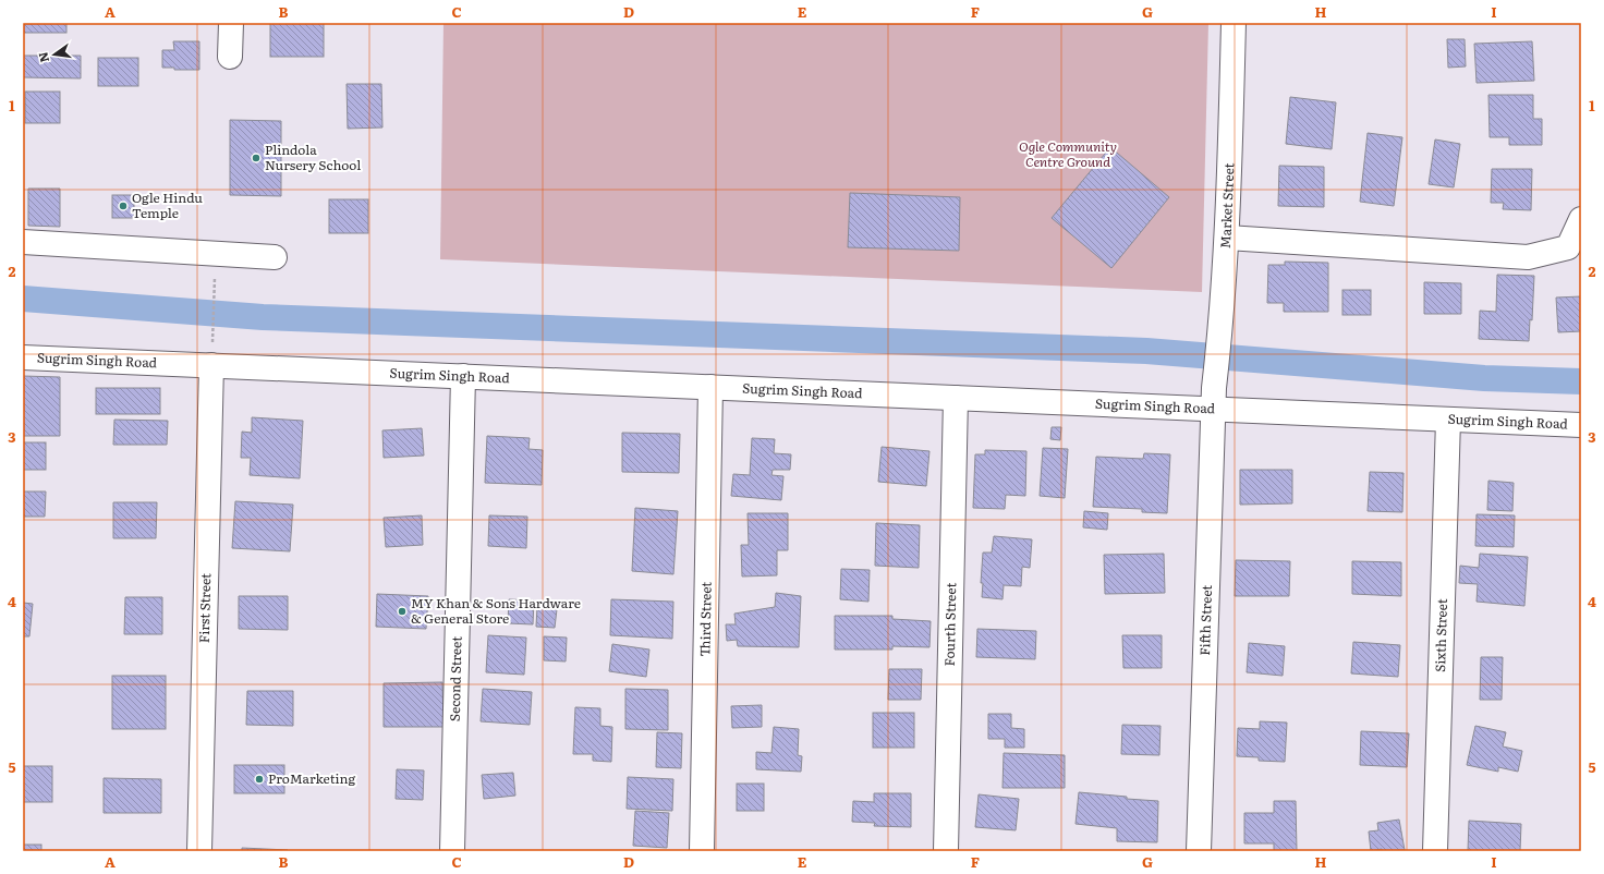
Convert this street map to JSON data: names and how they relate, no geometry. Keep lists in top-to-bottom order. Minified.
{"streets":{"street":["Market Street","Sugrim Singh Road","First Street","Third Street","Fifth Street","Fourth Street","Sixth Street","Second Street"]},"crossings":[["Market Street","Sugrim Singh Road"],["Market Street","Fifth Street"],["Sugrim Singh Road","First Street"],["Sugrim Singh Road","Third Street"],["Sugrim Singh Road","Fifth Street"],["Sugrim Singh Road","Fourth Street"],["Sugrim Singh Road","Sixth Street"],["Sugrim Singh Road","Second Street"]],"parks":["Ogle Community Centre Ground"],"places":["Plindola Nursery School","Ogle Hindu Temple","MY Khan & Sons Hardware & General Store","ProMarketing"],"north":"left","grid":{"columns":["A","B","C","D","E","F","G","H","I"],"rows":["1","2","3","4","5"]}}
